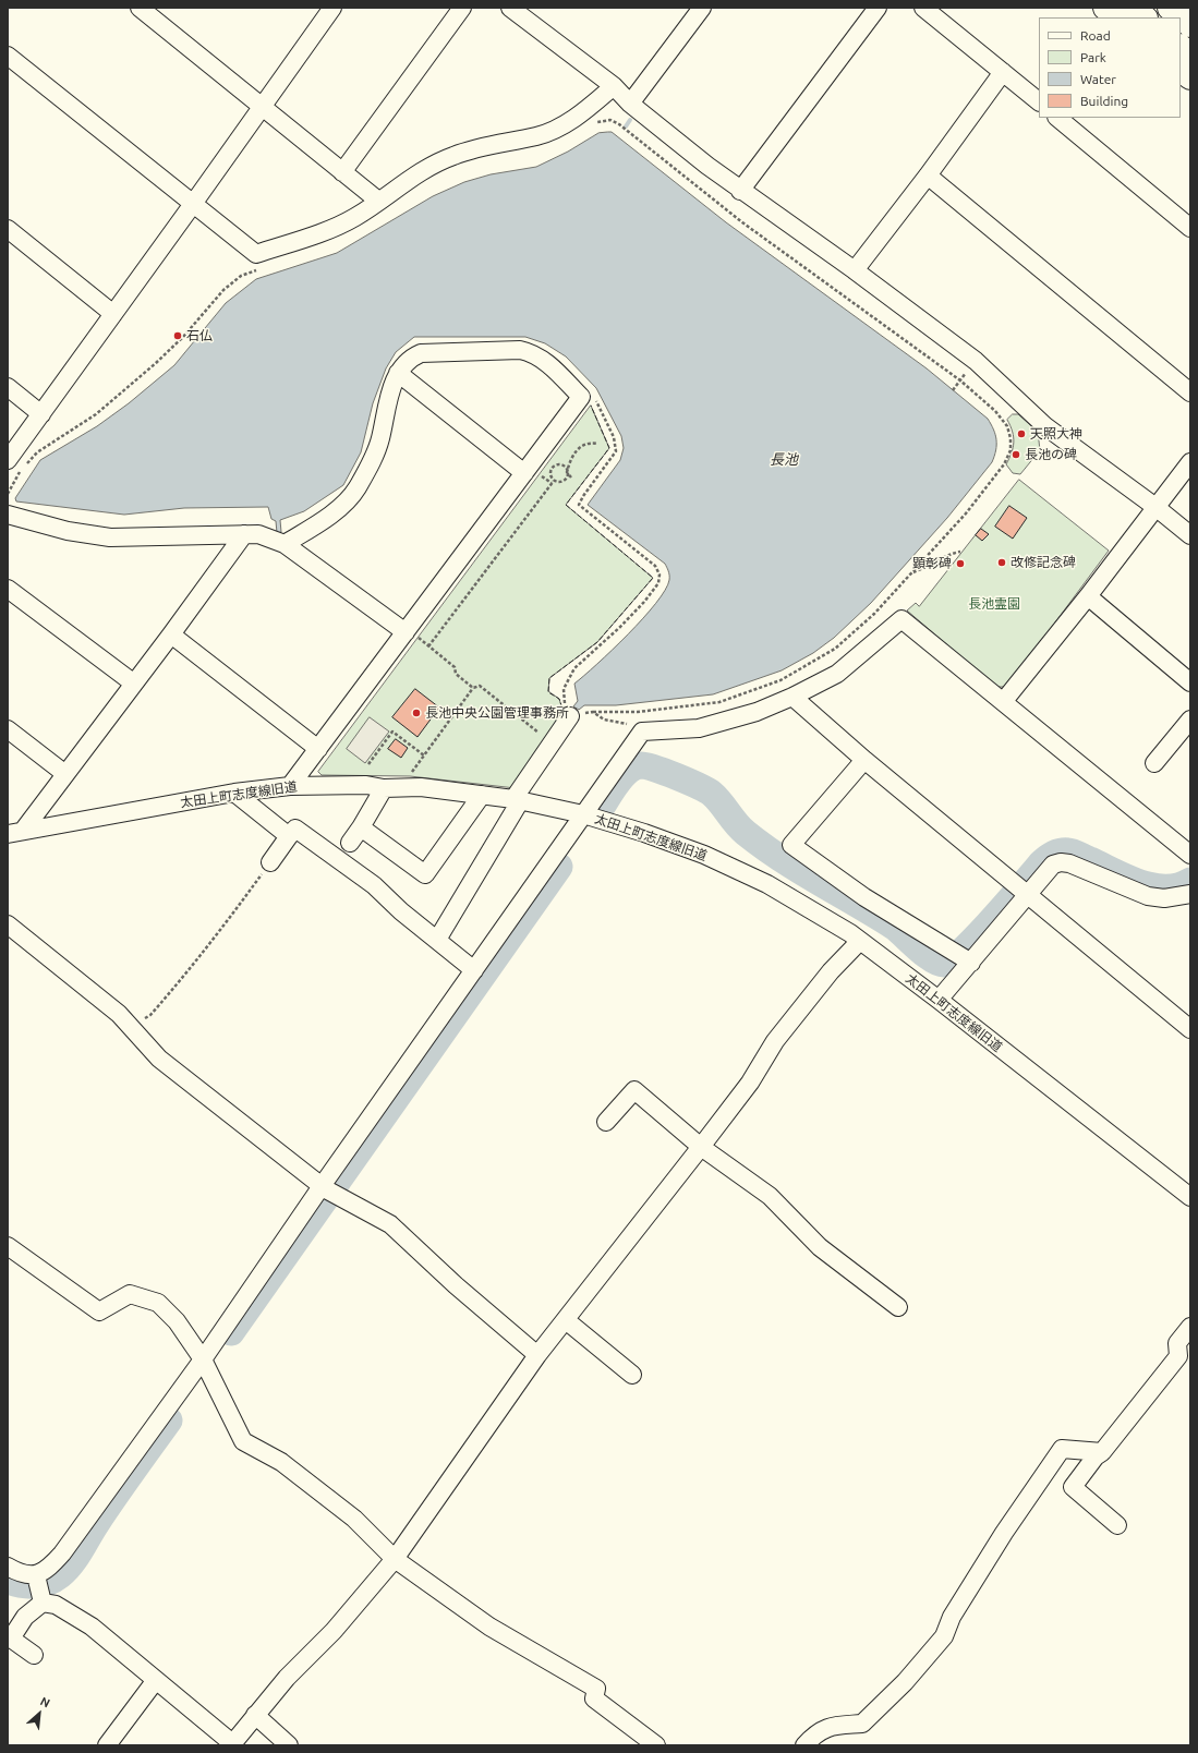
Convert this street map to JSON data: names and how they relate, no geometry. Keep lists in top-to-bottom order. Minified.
{"streets":{"street":["太田上町志度線旧道"]},"water":["長池"],"parks":["長池霊園"],"places":["石仏","天照大神","長池の碑","改修記念碑","顕彰碑","長池中央公園管理事務所"],"legend":["Road","Park","Water","Building"],"north":"top right"}
